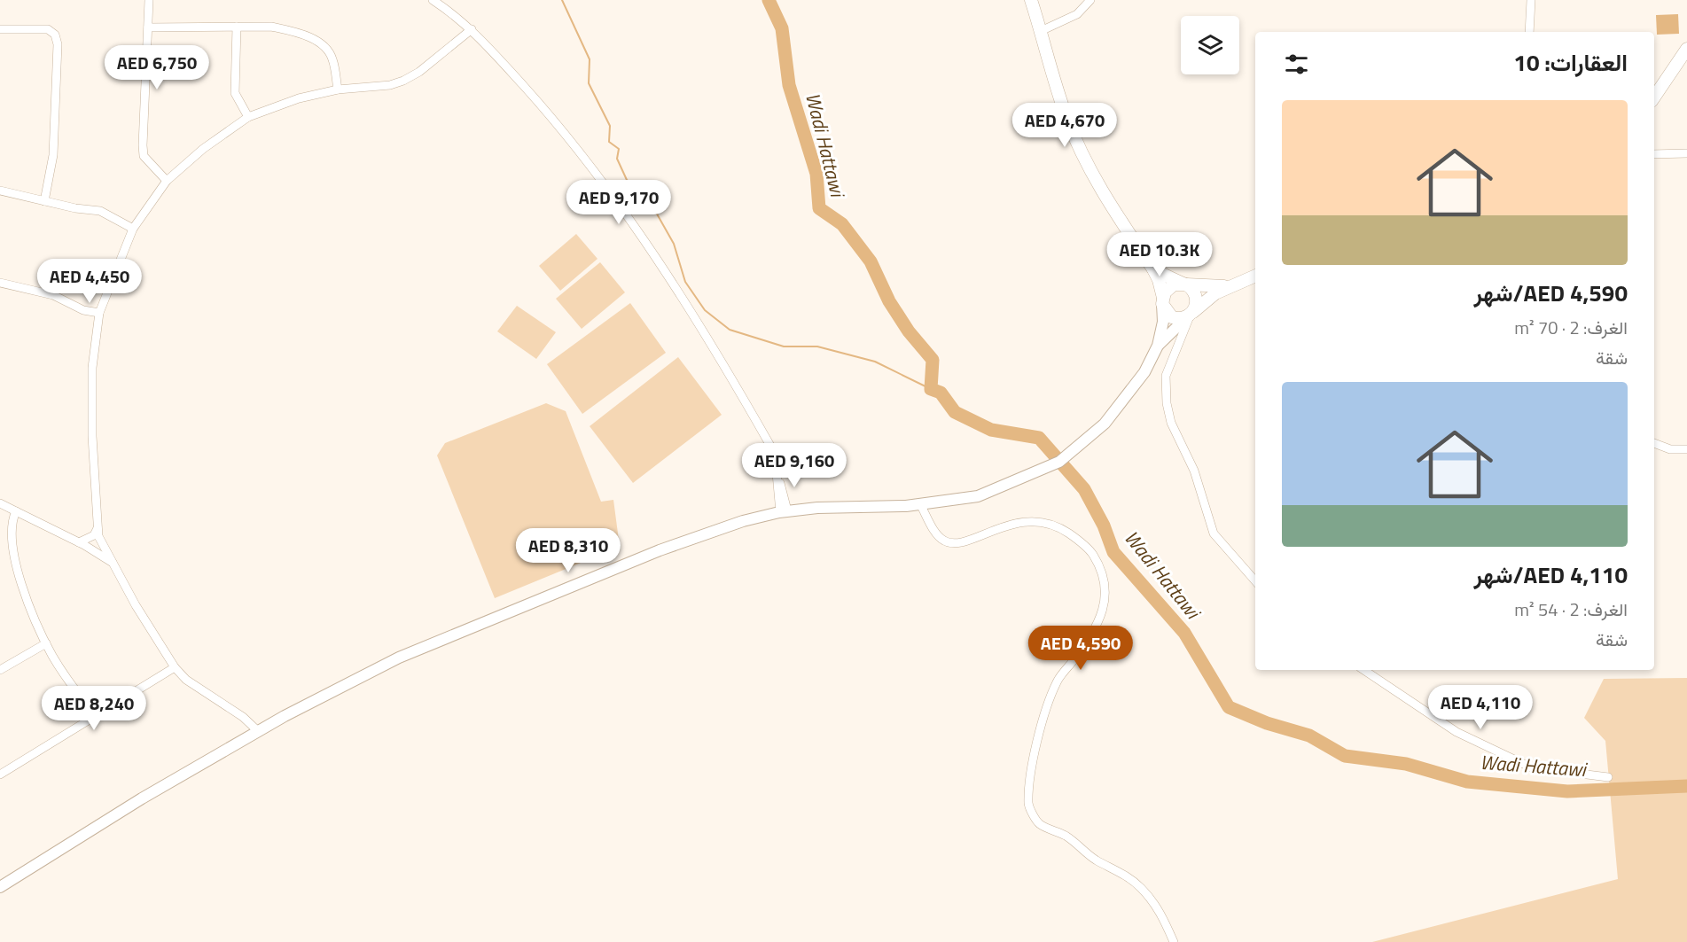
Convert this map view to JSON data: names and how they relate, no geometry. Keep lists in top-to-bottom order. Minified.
{"water":["Wadi Hattawi"],"page":{"heading":"العقارات: 10","price":["AED 6,750","AED 4,670","AED 9,170","AED 10.3K","AED 4,450","AED 9,160","AED 8,310","AED 4,590","AED 4,110","AED 8,240"],"list":[{"name":"AED 4,590/شهر","note":"الغرف: 2 · 70 m² · شقة"},{"name":"AED 4,110/شهر","note":"الغرف: 2 · 54 m² · شقة"}]}}
